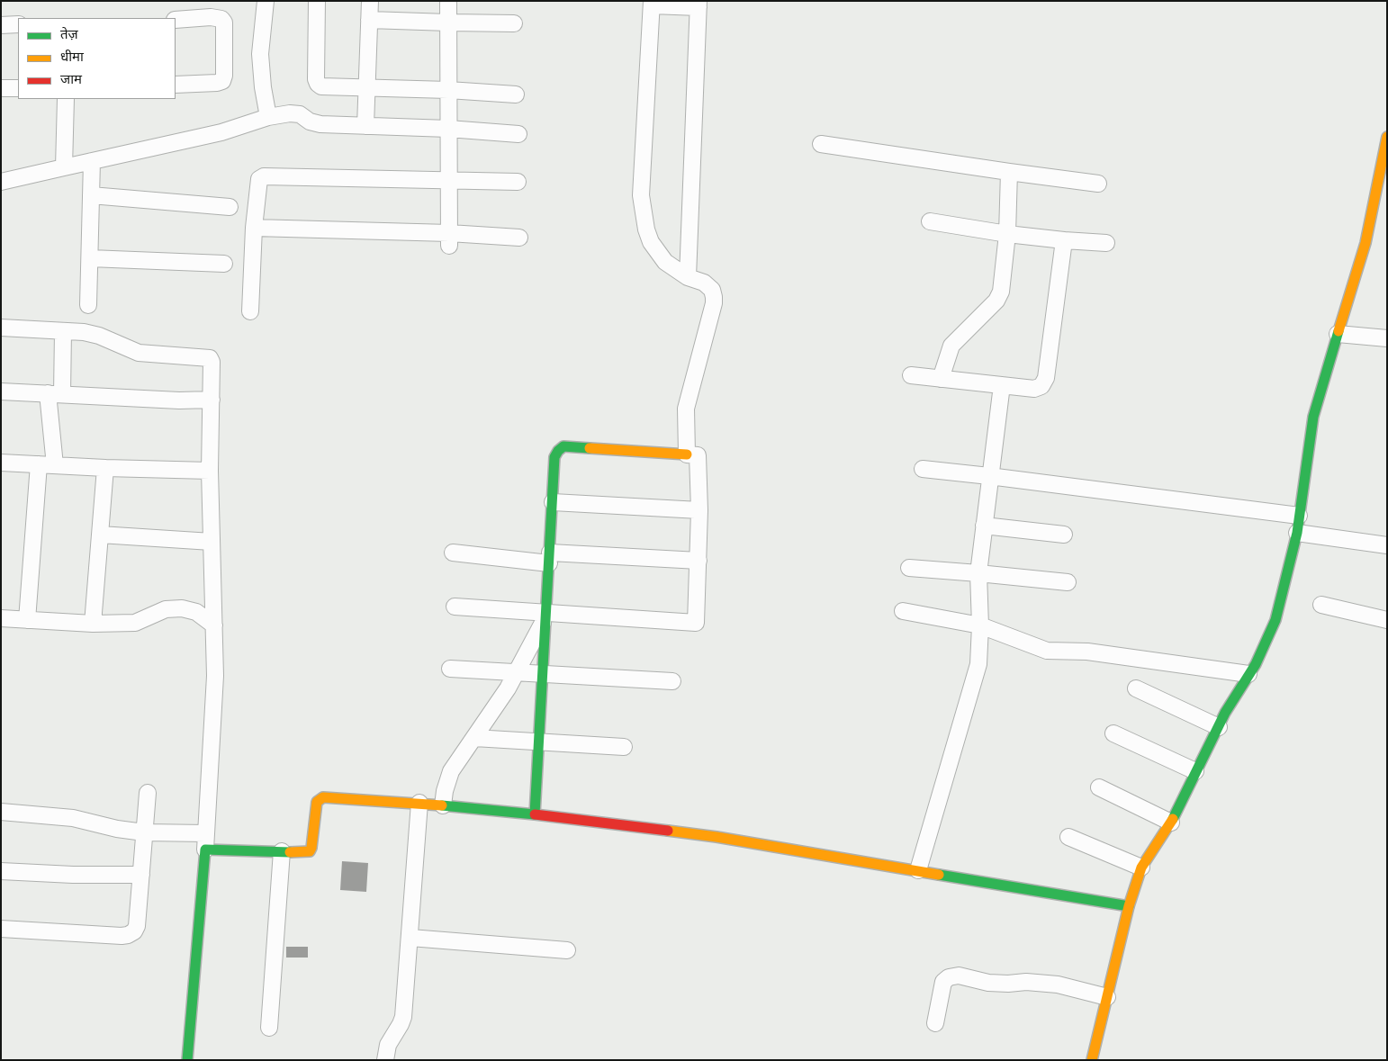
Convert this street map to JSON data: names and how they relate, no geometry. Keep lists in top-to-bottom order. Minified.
{"legend":["तेज़","धीमा","जाम"]}
